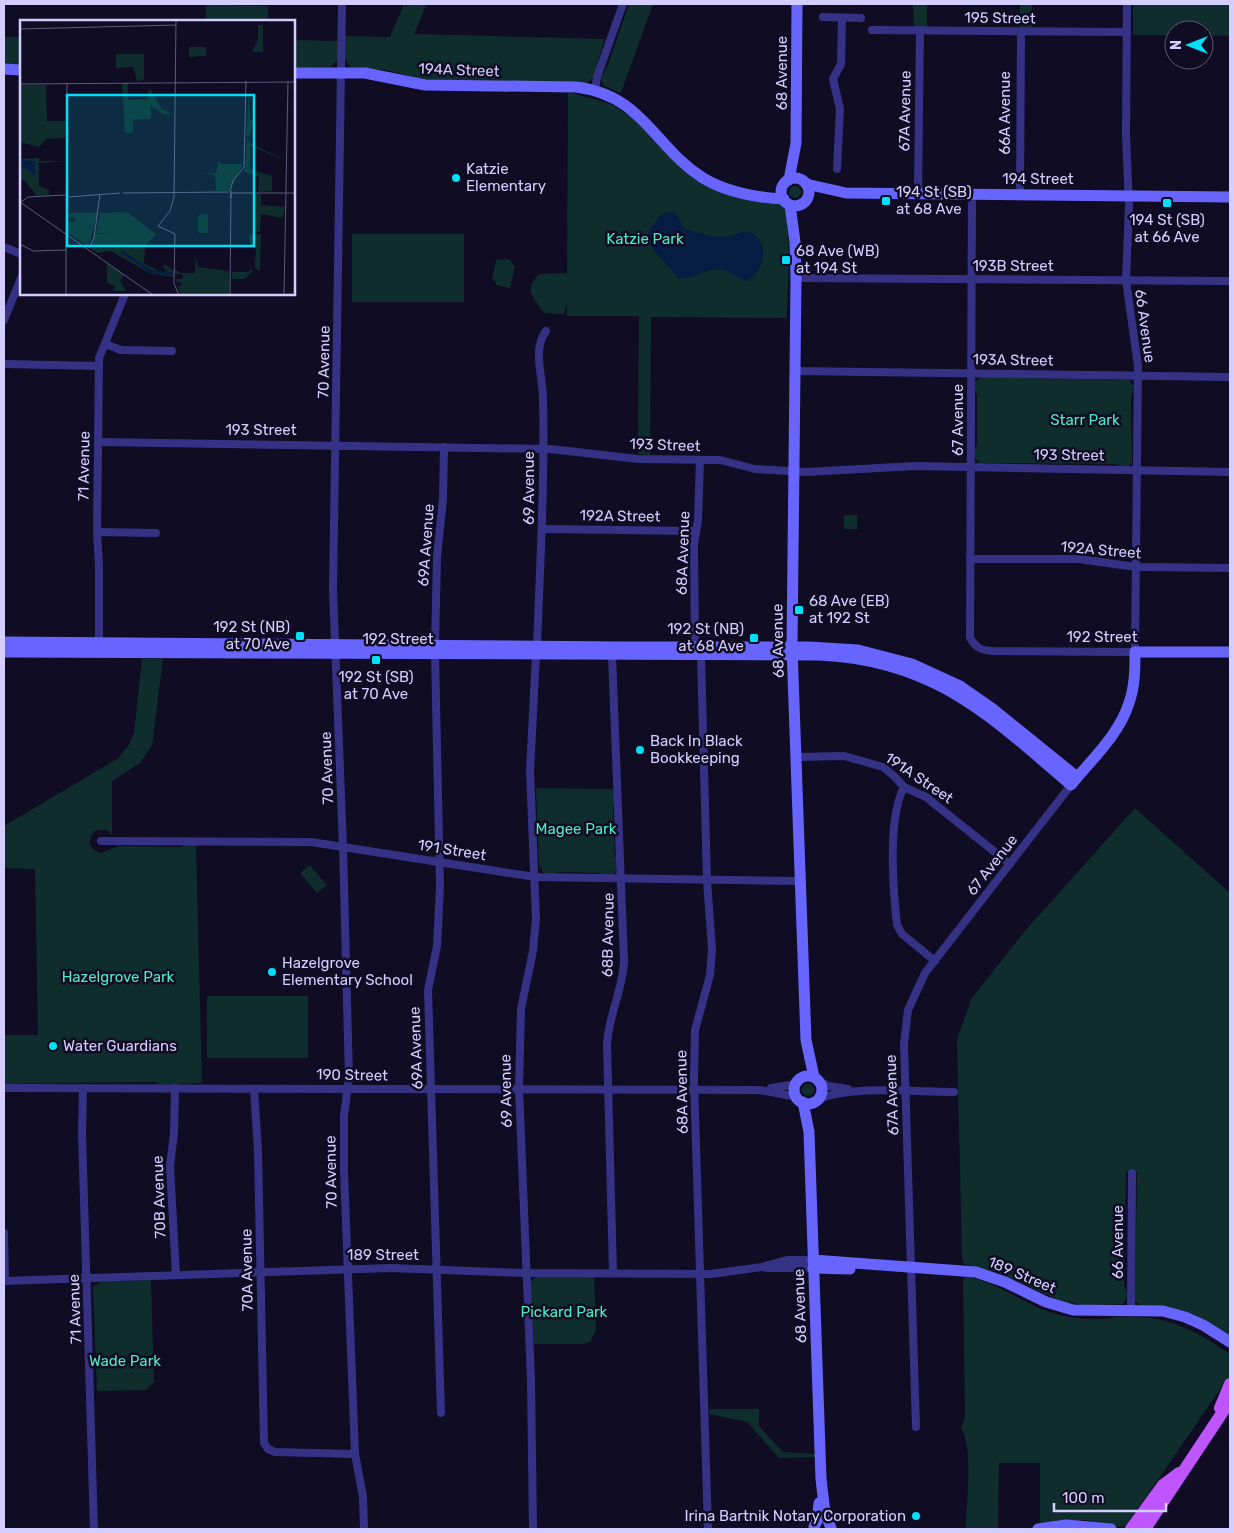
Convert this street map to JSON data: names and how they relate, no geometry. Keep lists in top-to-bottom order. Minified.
{"streets":{"street":["195 Street","194A Street","68 Avenue","67A Avenue","66A Avenue","194 Street","193B Street","66 Avenue","193A Street","70 Avenue","67 Avenue","193 Street","71 Avenue","69 Avenue","192A Street","69A Avenue","68A Avenue","192 Street","191A Street","191 Street","68B Avenue","190 Street","70B Avenue","189 Street","70A Avenue"]},"crossings":[["195 Street","67A Avenue"],["195 Street","66A Avenue"],["195 Street","66 Avenue"],["194A Street","194 Street"],["194A Street","70 Avenue"],["68 Avenue","194 Street"],["68 Avenue","193B Street"],["68 Avenue","193A Street"],["68 Avenue","193 Street"],["68 Avenue","192 Street"],["68 Avenue","191A Street"],["68 Avenue","191 Street"],["68 Avenue","190 Street"],["68 Avenue","189 Street"],["67A Avenue","194 Street"],["67A Avenue","67 Avenue"],["67A Avenue","190 Street"],["67A Avenue","189 Street"],["66A Avenue","194 Street"],["194 Street","66 Avenue"],["194 Street","67 Avenue"],["193B Street","66 Avenue"],["193B Street","67 Avenue"],["66 Avenue","193A Street"],["66 Avenue","193 Street"],["66 Avenue","192A Street"],["66 Avenue","192 Street"],["66 Avenue","189 Street"],["193A Street","67 Avenue"],["70 Avenue","193 Street"],["70 Avenue","192 Street"],["70 Avenue","191 Street"],["70 Avenue","190 Street"],["70 Avenue","189 Street"],["70 Avenue","70A Avenue"],["67 Avenue","193 Street"],["67 Avenue","192A Street"],["67 Avenue","192 Street"],["67 Avenue","191A Street"],["193 Street","71 Avenue"],["193 Street","69 Avenue"],["193 Street","69A Avenue"],["193 Street","68A Avenue"],["71 Avenue","192 Street"],["71 Avenue","190 Street"],["71 Avenue","189 Street"],["69 Avenue","192A Street"],["69 Avenue","192 Street"],["69 Avenue","191 Street"],["69 Avenue","190 Street"],["69 Avenue","189 Street"],["192A Street","68A Avenue"],["69A Avenue","192 Street"],["69A Avenue","191 Street"],["69A Avenue","190 Street"],["69A Avenue","189 Street"],["68A Avenue","192 Street"],["68A Avenue","191 Street"],["68A Avenue","190 Street"],["68A Avenue","189 Street"],["192 Street","68B Avenue"],["191 Street","68B Avenue"],["68B Avenue","190 Street"],["68B Avenue","189 Street"],["190 Street","70B Avenue"],["190 Street","70A Avenue"],["70B Avenue","189 Street"],["189 Street","70A Avenue"]],"parks":["Katzie Park","Starr Park","Magee Park","Hazelgrove Park","Pickard Park","Wade Park"],"places":{"other":["Katzie Elementary","Back In Black Bookkeeping","Hazelgrove Elementary School","Water Guardians","Irina Bartnik Notary Corporation"],"transit":["194 St (SB) at 68 Ave","194 St (SB) at 66 Ave","68 Ave (WB) at 194 St","68 Ave (EB) at 192 St","192 St (NB) at 70 Ave","192 St (NB) at 68 Ave","192 St (SB) at 70 Ave"]},"scale_bar":"100 m","north":"left"}
